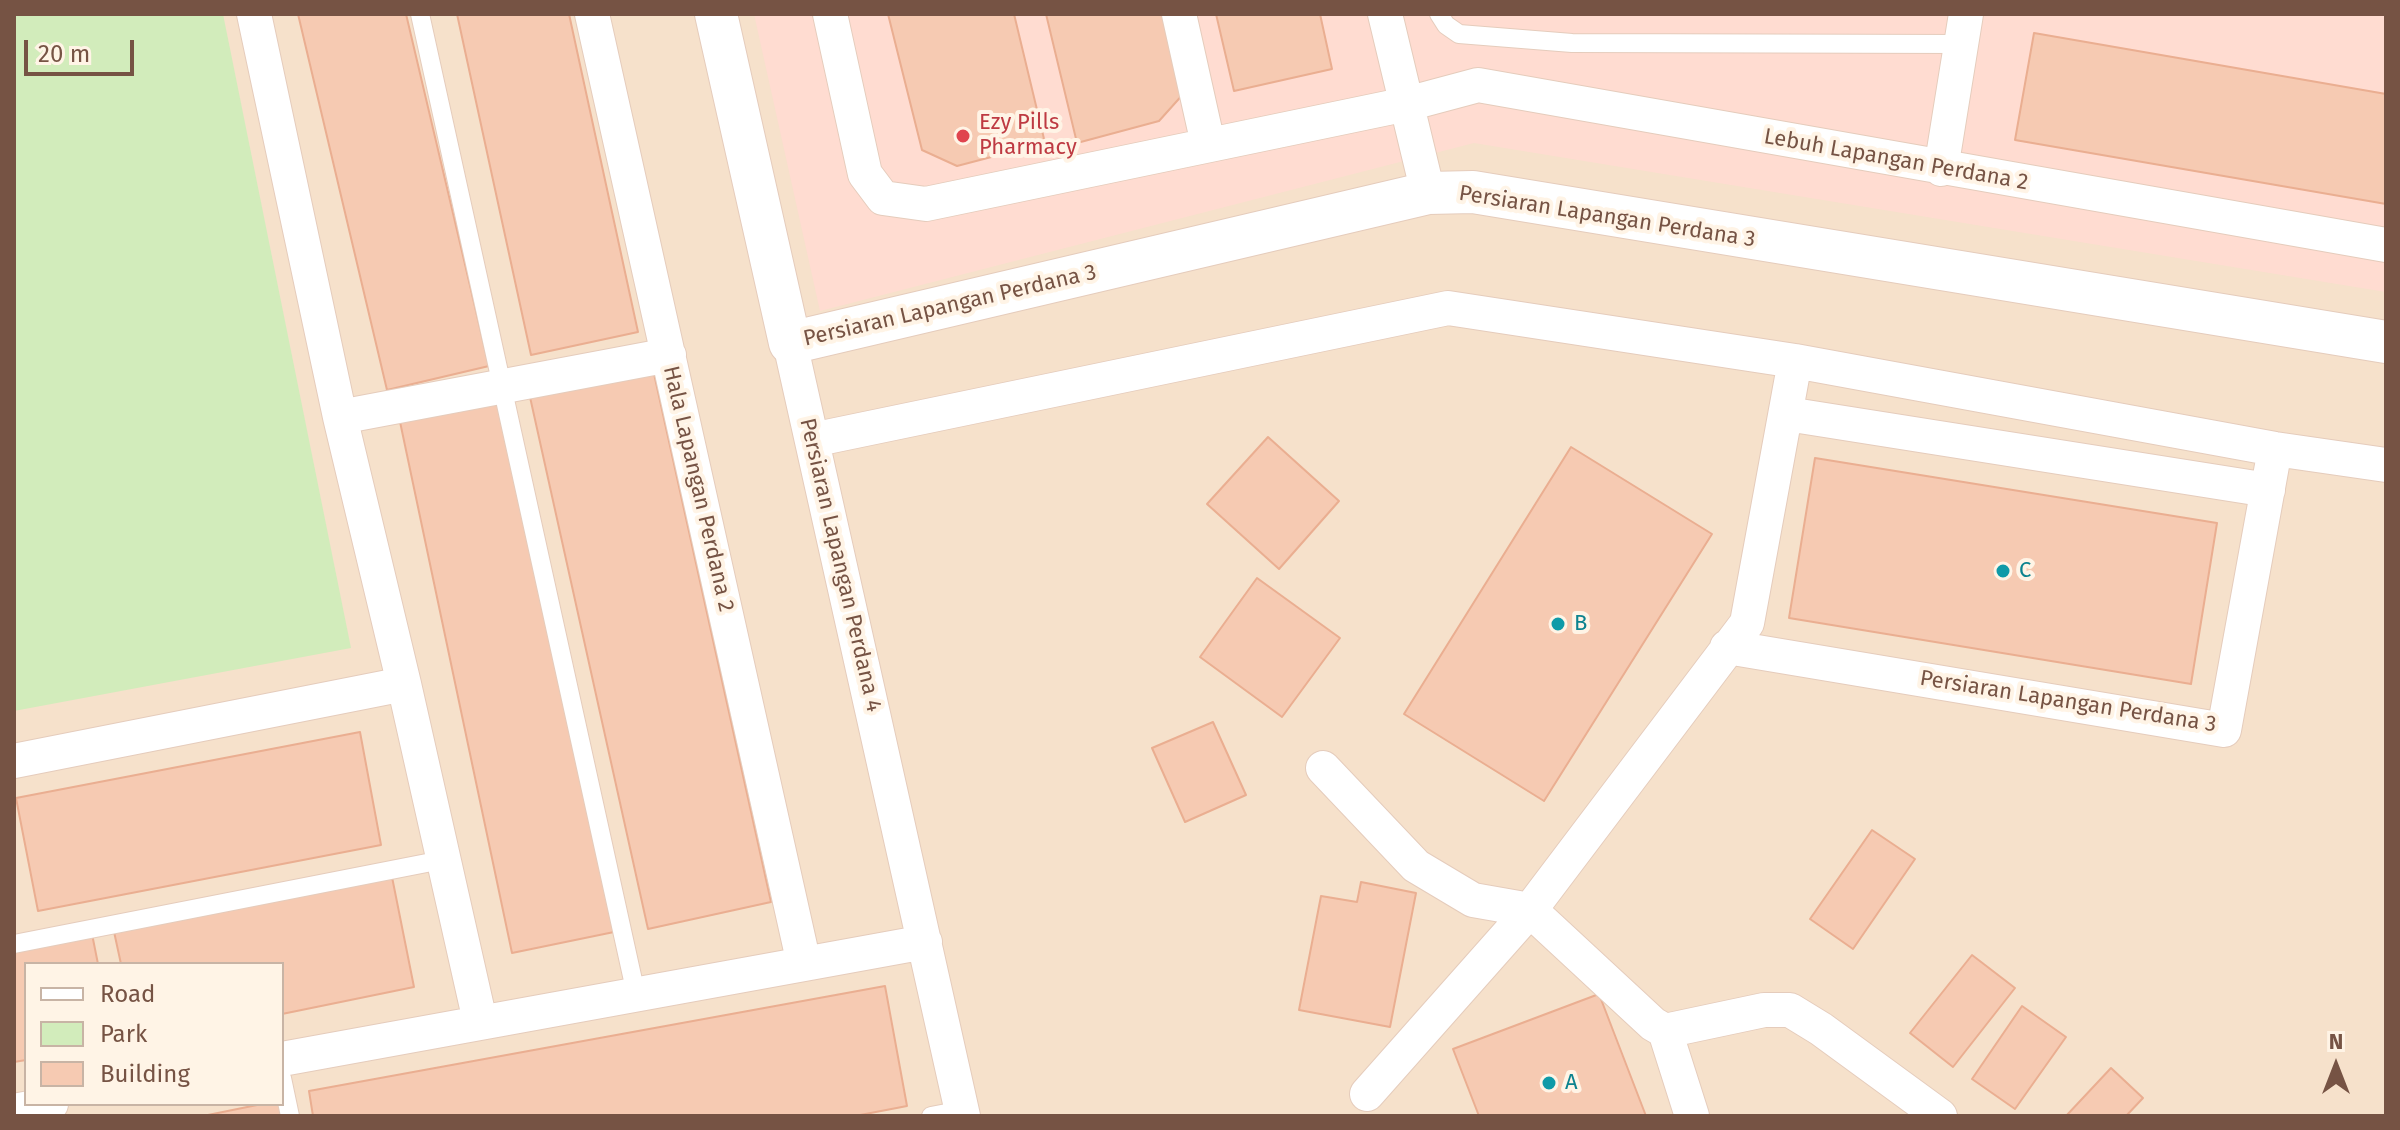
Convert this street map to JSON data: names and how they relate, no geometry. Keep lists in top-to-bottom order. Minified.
{"streets":{"street":["Lebuh Lapangan Perdana 2","Persiaran Lapangan Perdana 3","Hala Lapangan Perdana 2","Persiaran Lapangan Perdana 4"]},"crossings":[["Persiaran Lapangan Perdana 3","Persiaran Lapangan Perdana 4"]],"places":["Ezy Pills Pharmacy","C","B","A"],"legend":["Road","Park","Building"],"scale_bar":"20 m","north":"top"}
